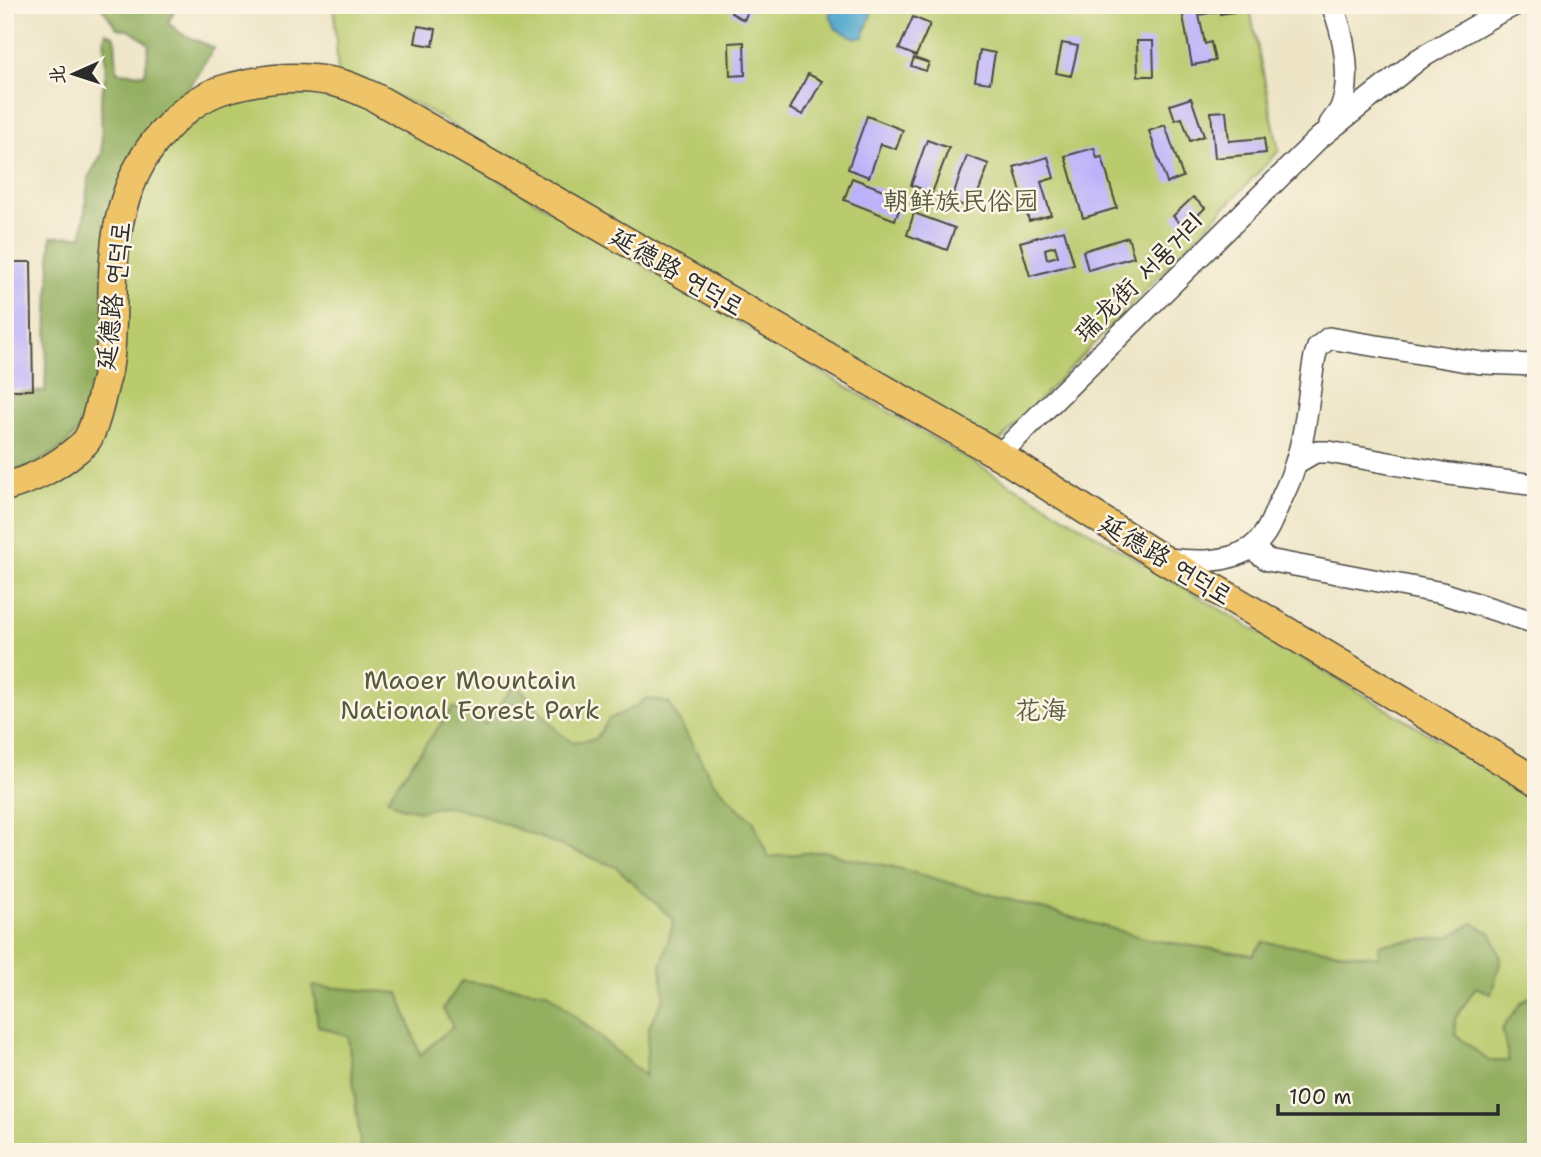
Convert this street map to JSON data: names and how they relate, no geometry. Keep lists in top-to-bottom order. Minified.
{"streets":{"main road":["延德路 연덕로"],"street":["瑞龙街 서룡거리"]},"crossings":[["延德路 연덕로","瑞龙街 서룡거리"]],"parks":["朝鲜族民俗园","Maoer Mountain National Forest Park","花海"],"scale_bar":"100 m","north":"left"}
